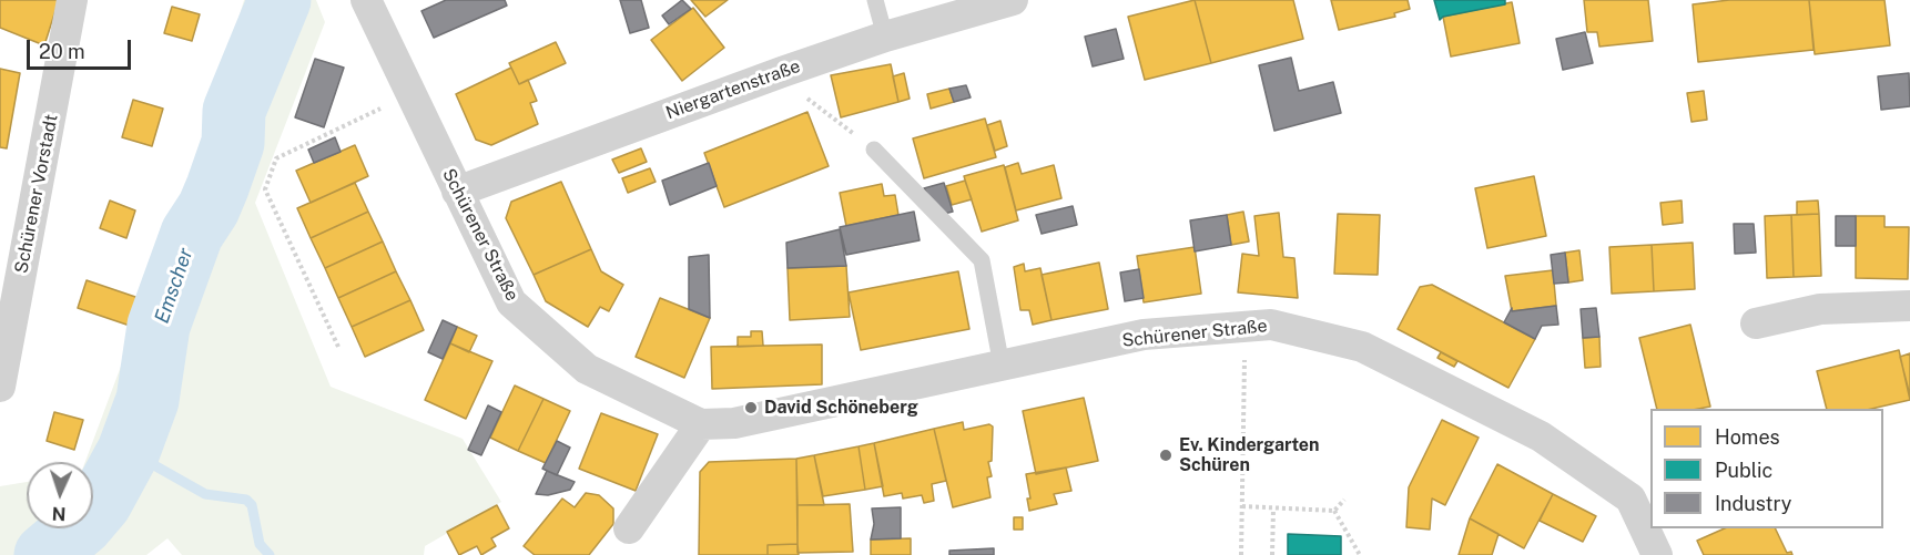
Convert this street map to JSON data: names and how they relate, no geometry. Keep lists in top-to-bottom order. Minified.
{"streets":{"street":["Niergartenstraße","Schürener Vorstadt","Schürener Straße"]},"crossings":[["Niergartenstraße","Schürener Straße"]],"water":["Emscher"],"places":["David Schöneberg","Ev. Kindergarten Schüren"],"legend":["Homes","Public","Industry"],"scale_bar":"20 m","north":"bottom"}
